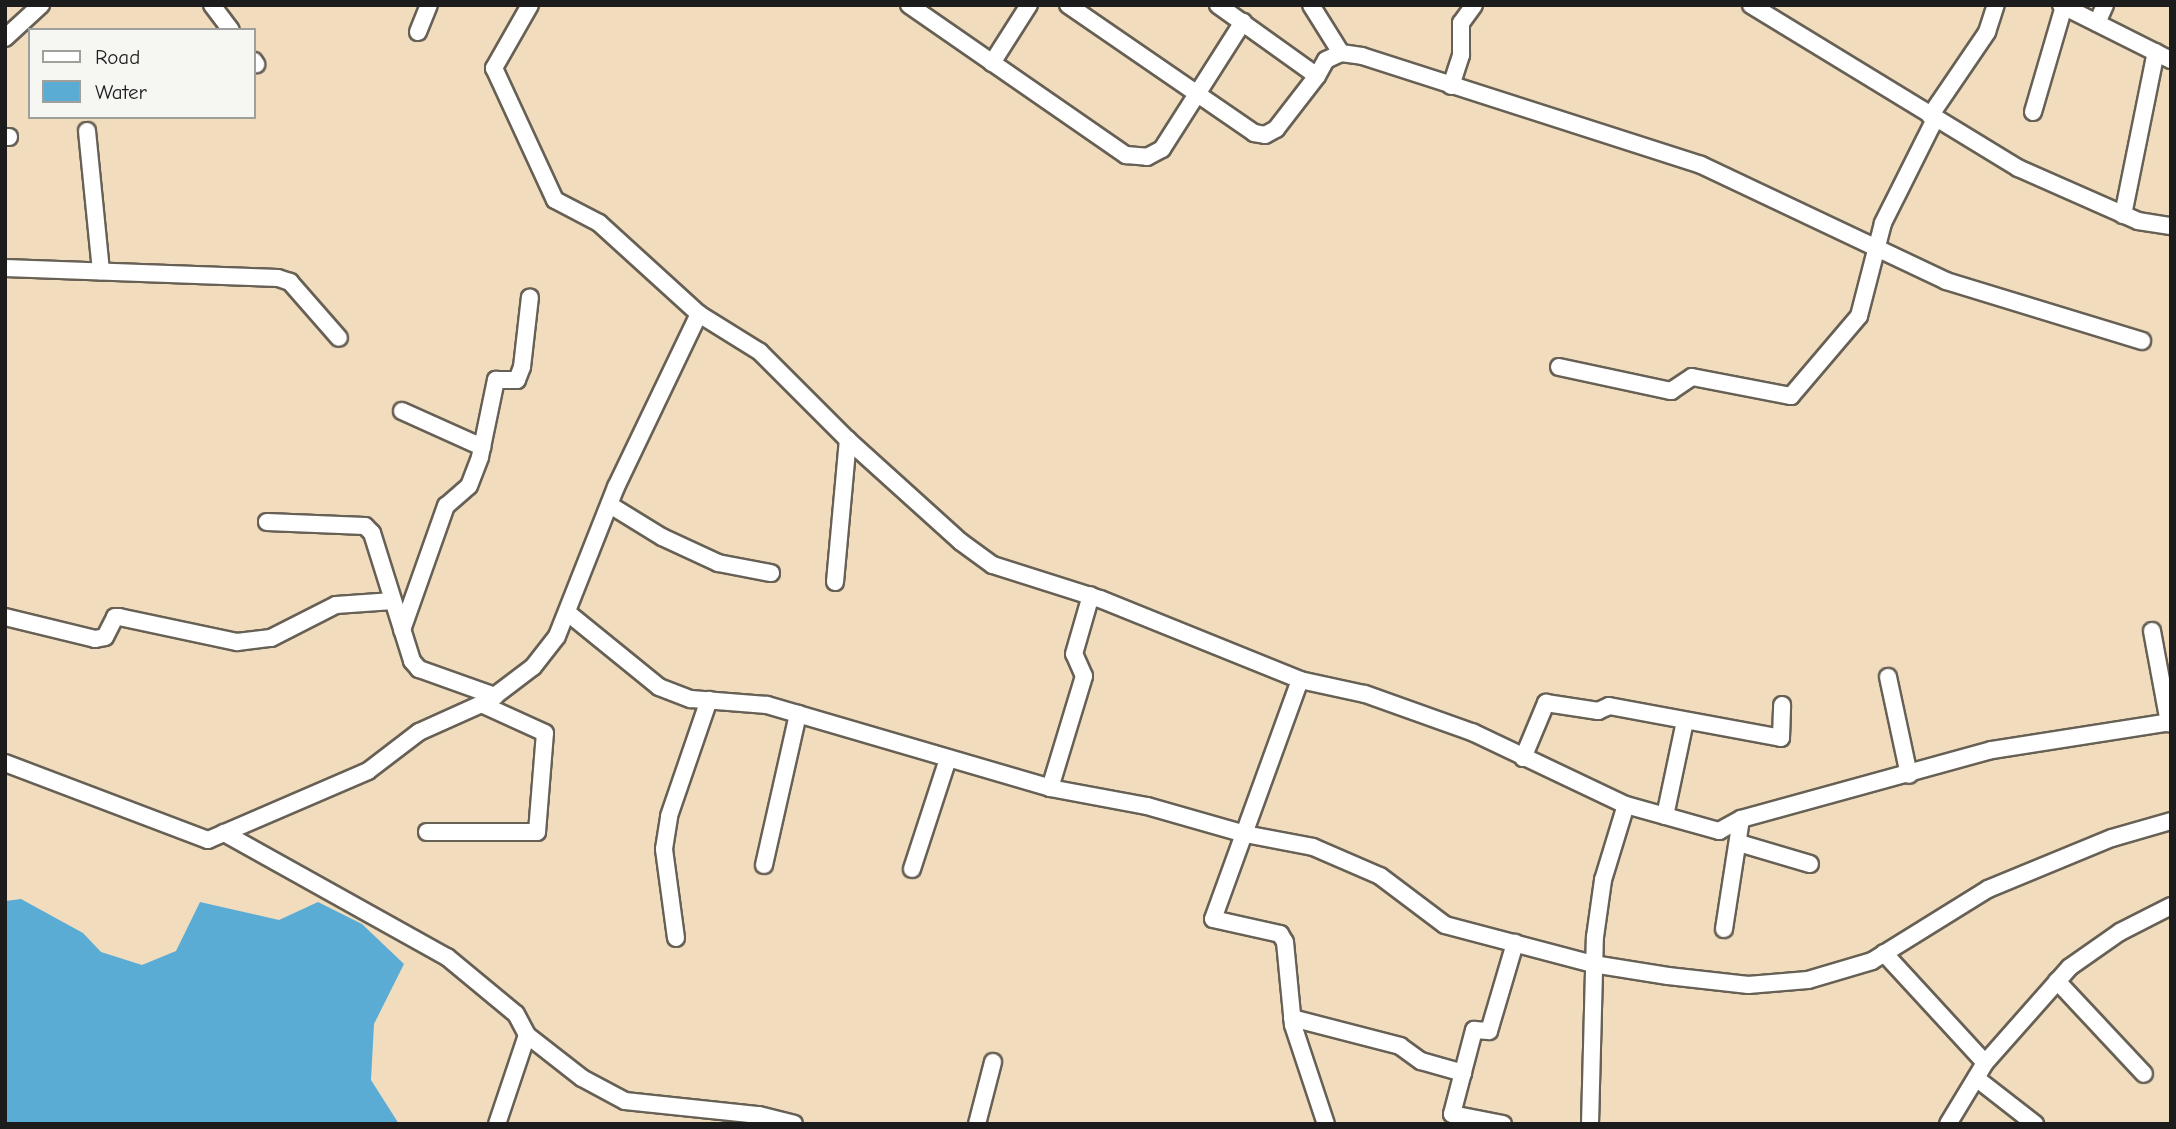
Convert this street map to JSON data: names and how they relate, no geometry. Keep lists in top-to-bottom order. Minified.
{"legend":["Road","Water"]}
